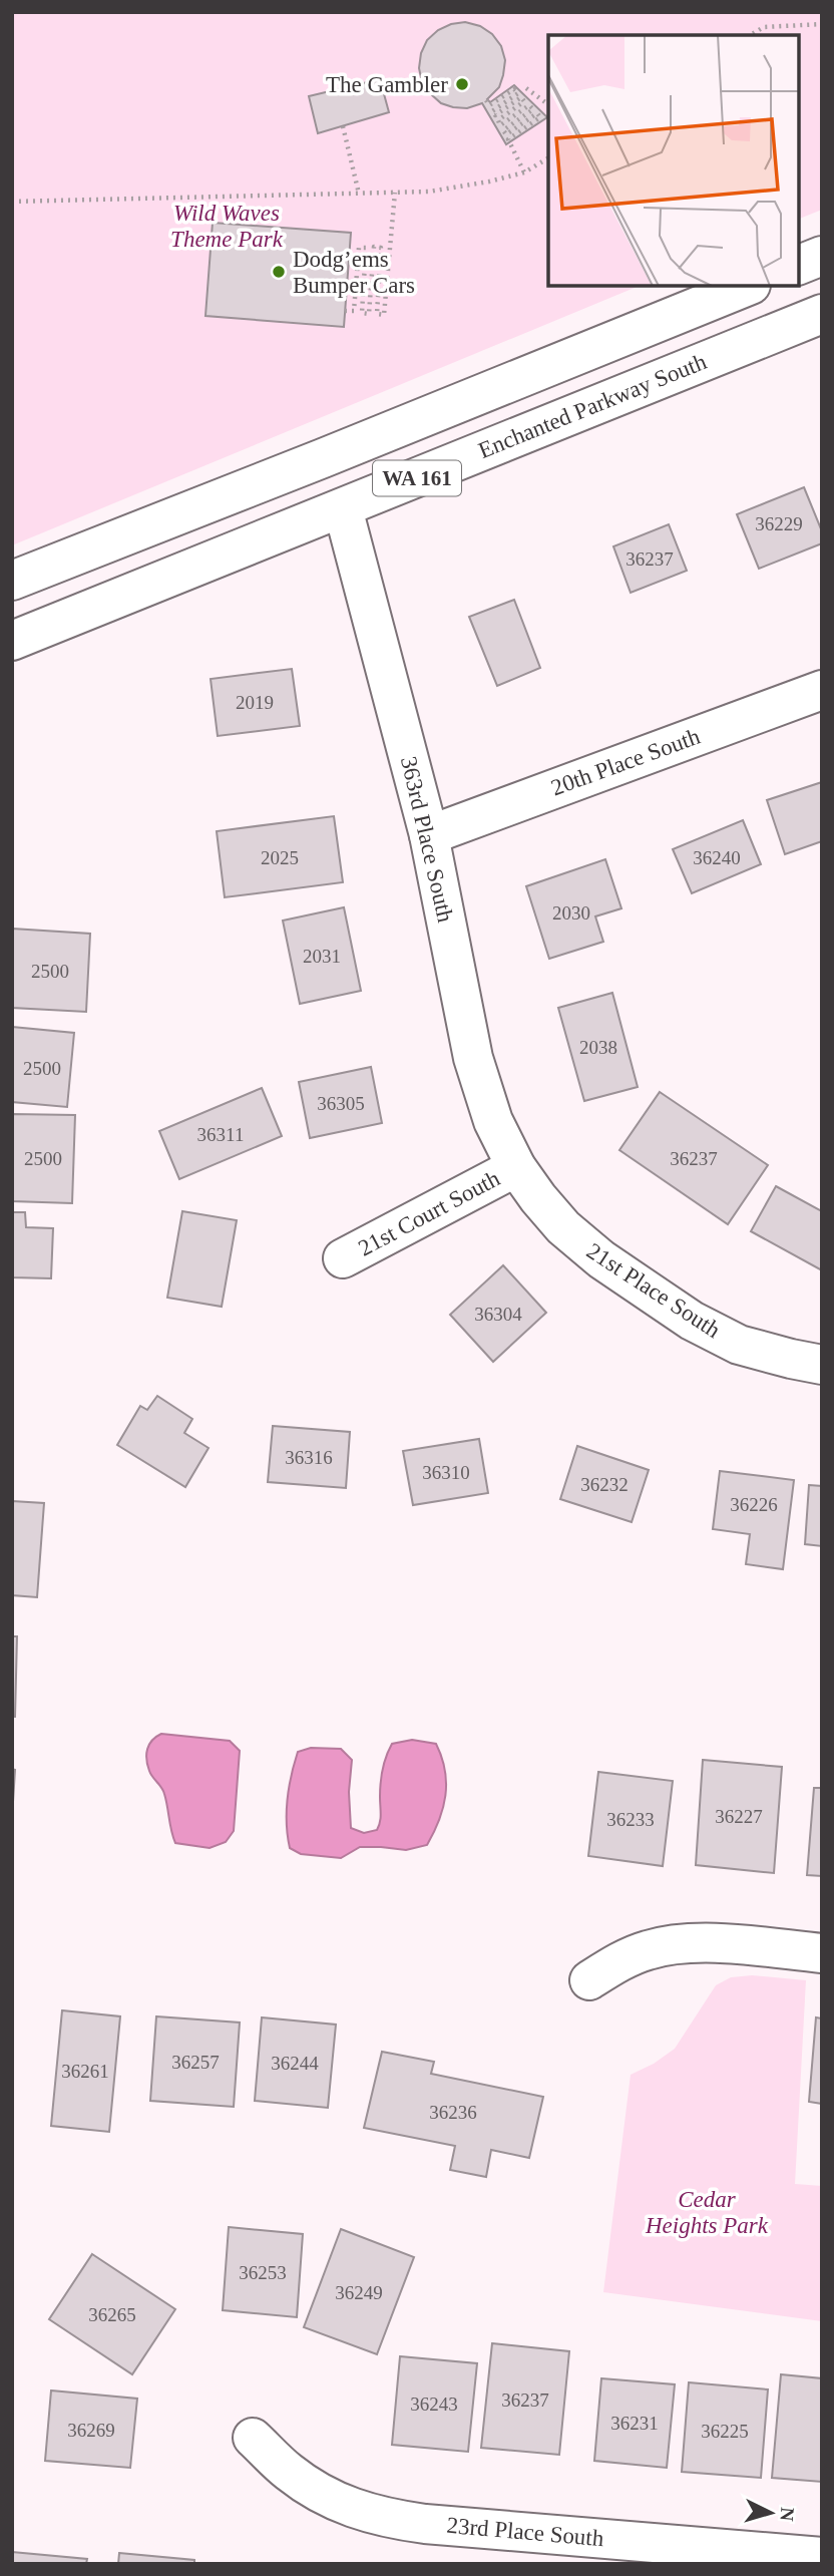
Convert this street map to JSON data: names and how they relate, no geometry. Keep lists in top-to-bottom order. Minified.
{"streets":{"street":["Enchanted Parkway South","WA 161","20th Place South","363rd Place South","21st Court South","21st Place South","23rd Place South"]},"crossings":[["Enchanted Parkway South","363rd Place South"],["20th Place South","363rd Place South"],["363rd Place South","21st Court South"],["363rd Place South","21st Place South"],["21st Court South","21st Place South"]],"parks":["Wild Waves Theme Park","Cedar Heights Park"],"places":["The Gambler","Dodg’ems Bumper Cars"],"house_numbers":["36229","36237","2019","2025","36240","2030","2031","2500","2038","2500","36305","36311","2500","36237","36304","36316","36310","36232","36226","36227","36233","36257","36244","36261","36236","36253","36249","36265","36237","36243","36231","36269","36225"],"north":"right"}
